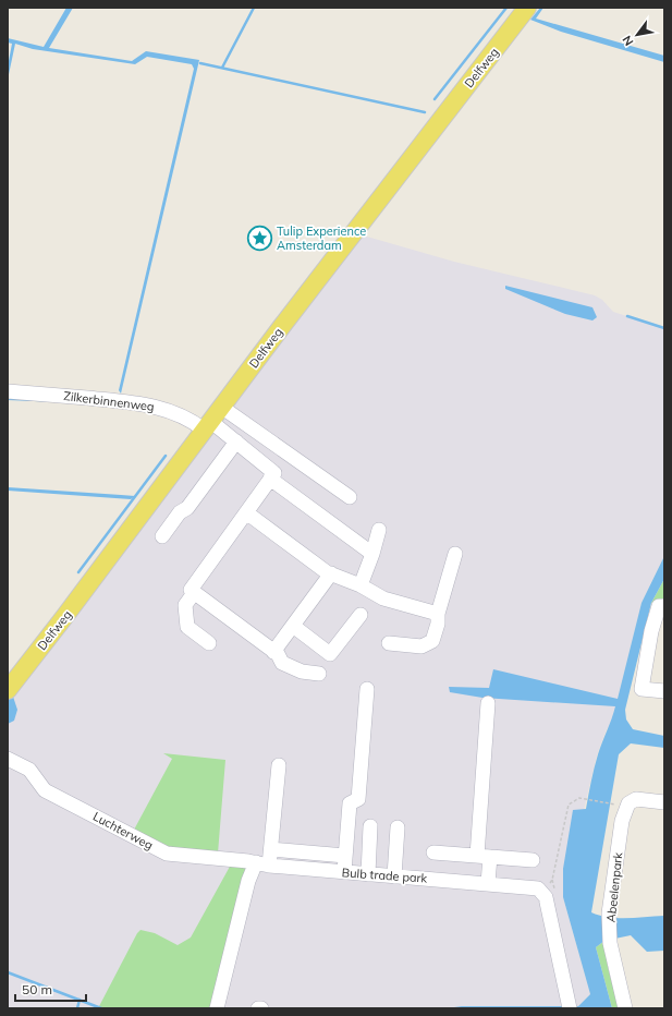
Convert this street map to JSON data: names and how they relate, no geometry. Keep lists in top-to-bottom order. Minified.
{"streets":{"main road":["Delfweg"],"street":["Zilkerbinnenweg","Luchterweg","Bulb trade park","Abeelenpark"]},"crossings":[["Delfweg","Zilkerbinnenweg"],["Luchterweg","Bulb trade park"]],"places":{"place":["Tulip Experience Amsterdam"]},"scale_bar":"50 m","north":"bottom left"}
